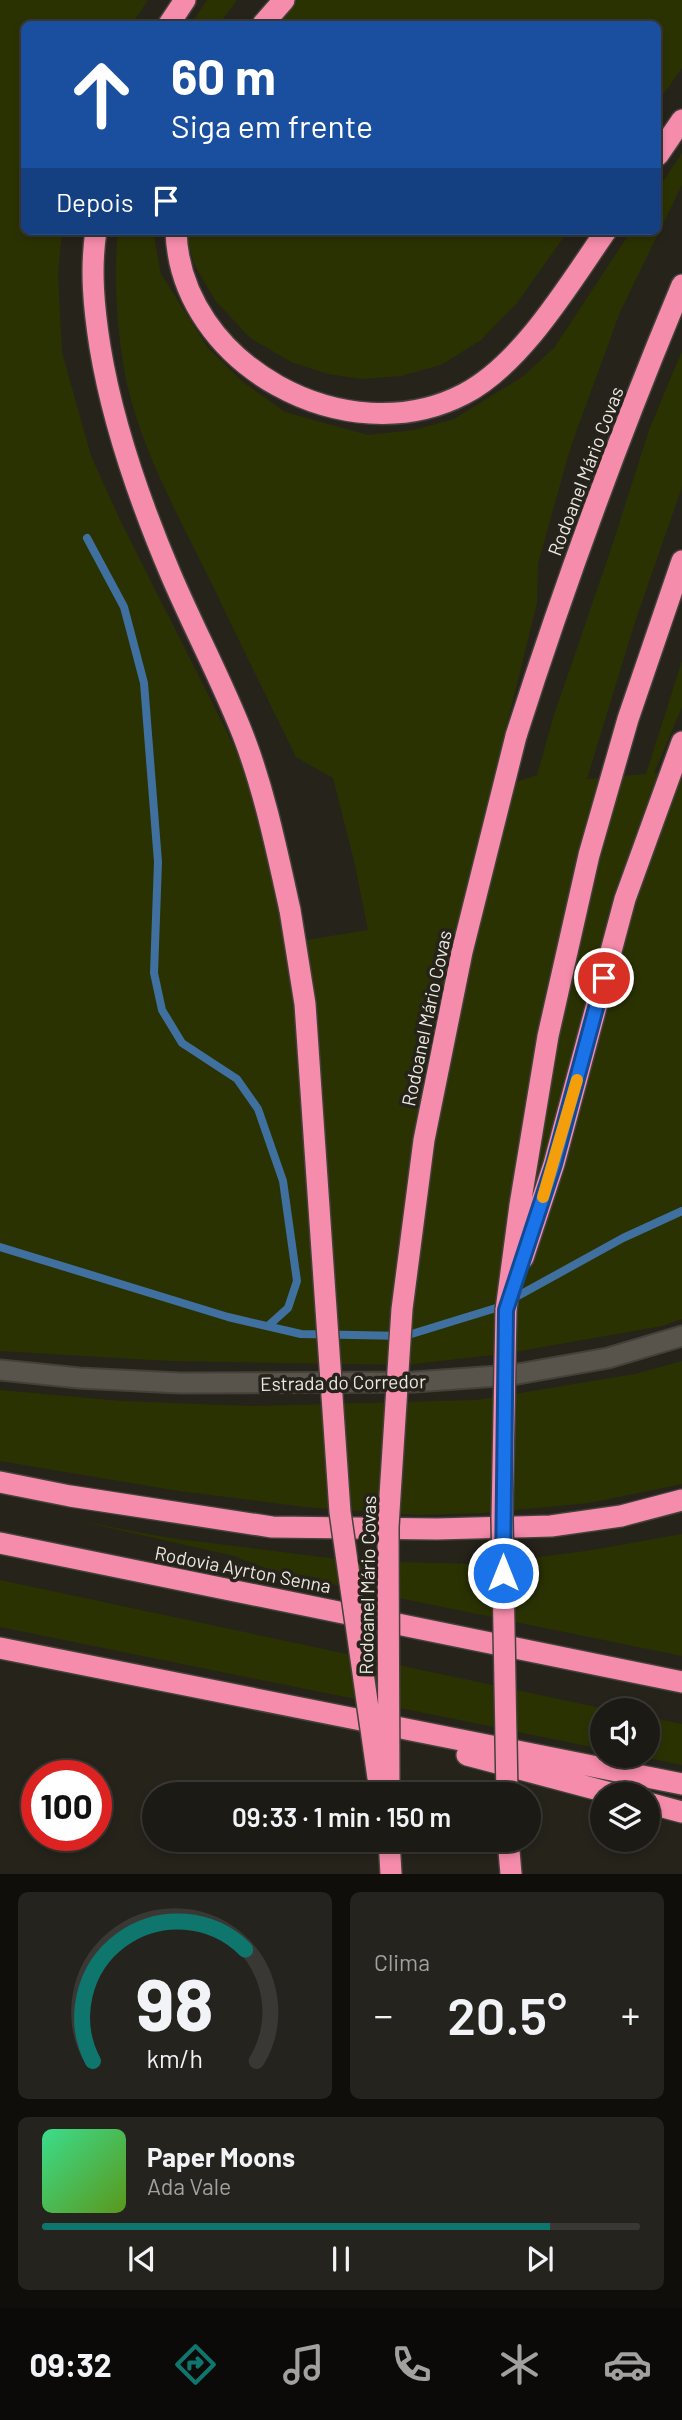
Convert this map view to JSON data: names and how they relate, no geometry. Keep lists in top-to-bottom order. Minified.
{"streets":{"highway":["Rodoanel Mário Covas","Rodovia Ayrton Senna"],"street":["Estrada do Corredor"]},"page":{"turn":["60 m","Siga em frente"],"then":"Depois","limit":"100","trip":"09:33 · 1 min · 150 m","tile":"Clima","heat":["−","20.5°","+"],"song":["Paper Moons","Ada Vale"],"tabs":"09:32","gauge":["98","km/h"]}}
